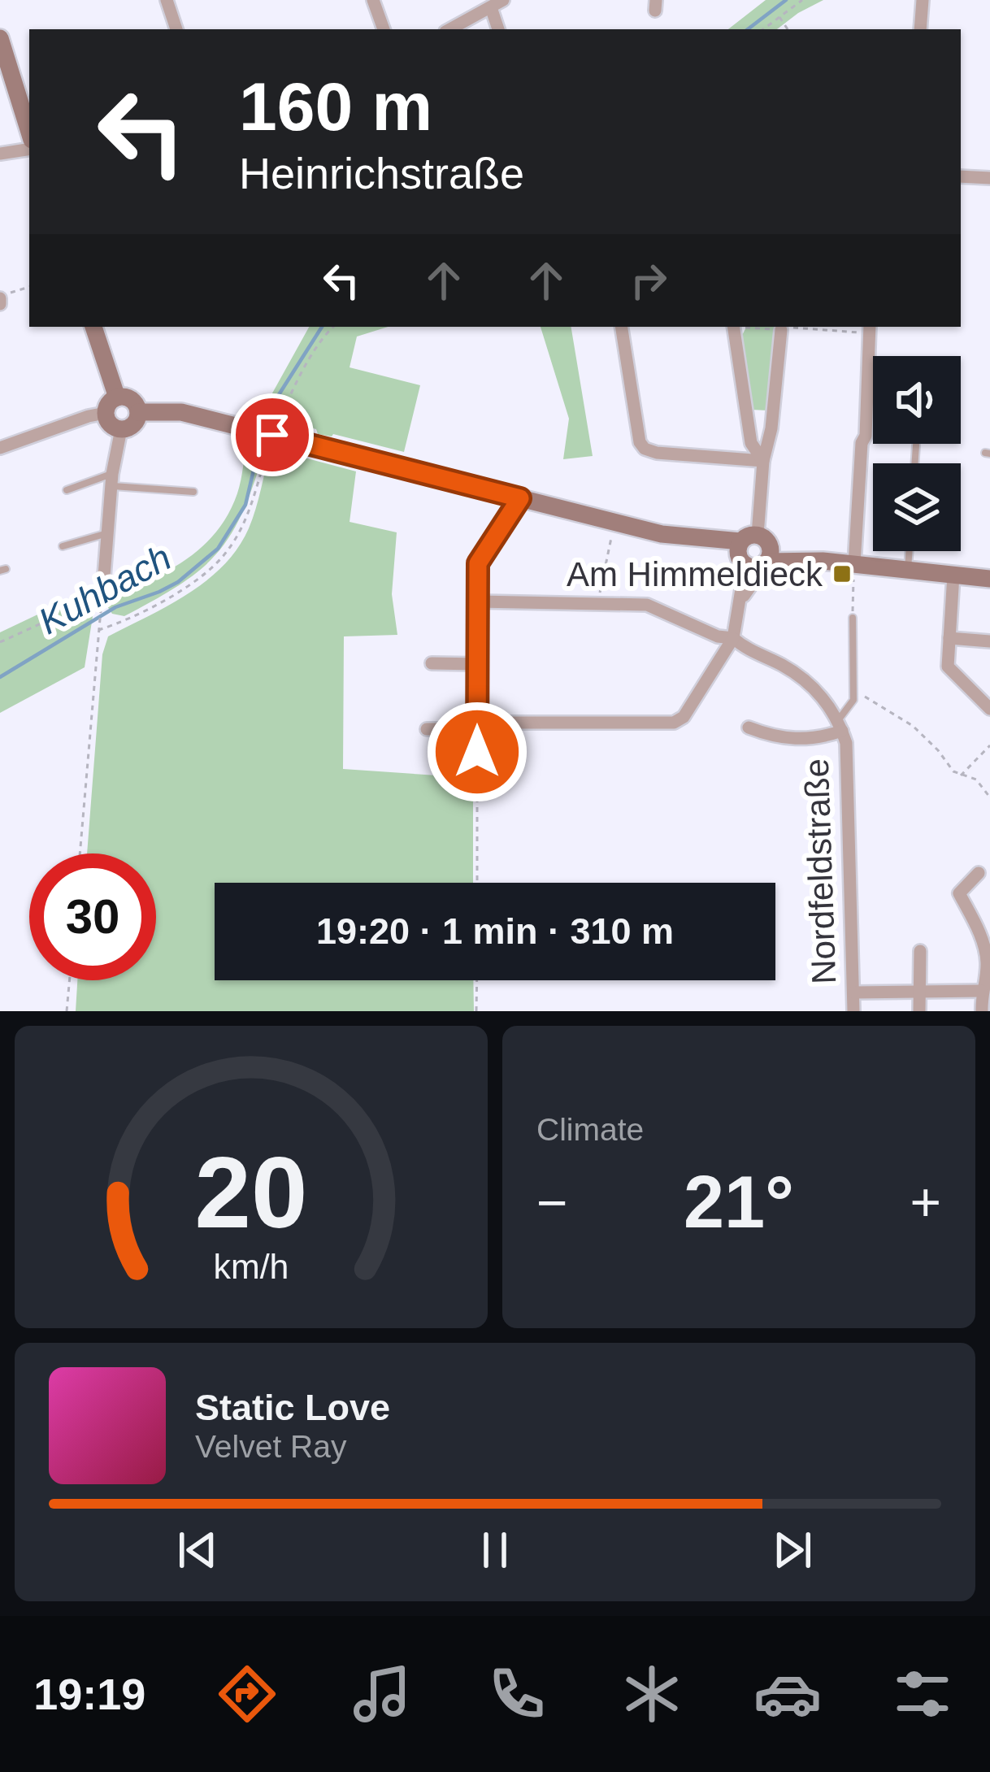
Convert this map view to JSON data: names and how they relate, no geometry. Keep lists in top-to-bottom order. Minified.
{"streets":{"street":["Nordfeldstraße"]},"water":["Kuhbach"],"places":{"transit":["Am Himmeldieck"]},"page":{"turn":["160 m","Heinrichstraße"],"limit":"30","trip":"19:20 · 1 min · 310 m","tile":"Climate","heat":["−","21°","+"],"song":["Static Love","Velvet Ray"],"tabs":"19:19","gauge":["20","km/h"]}}
